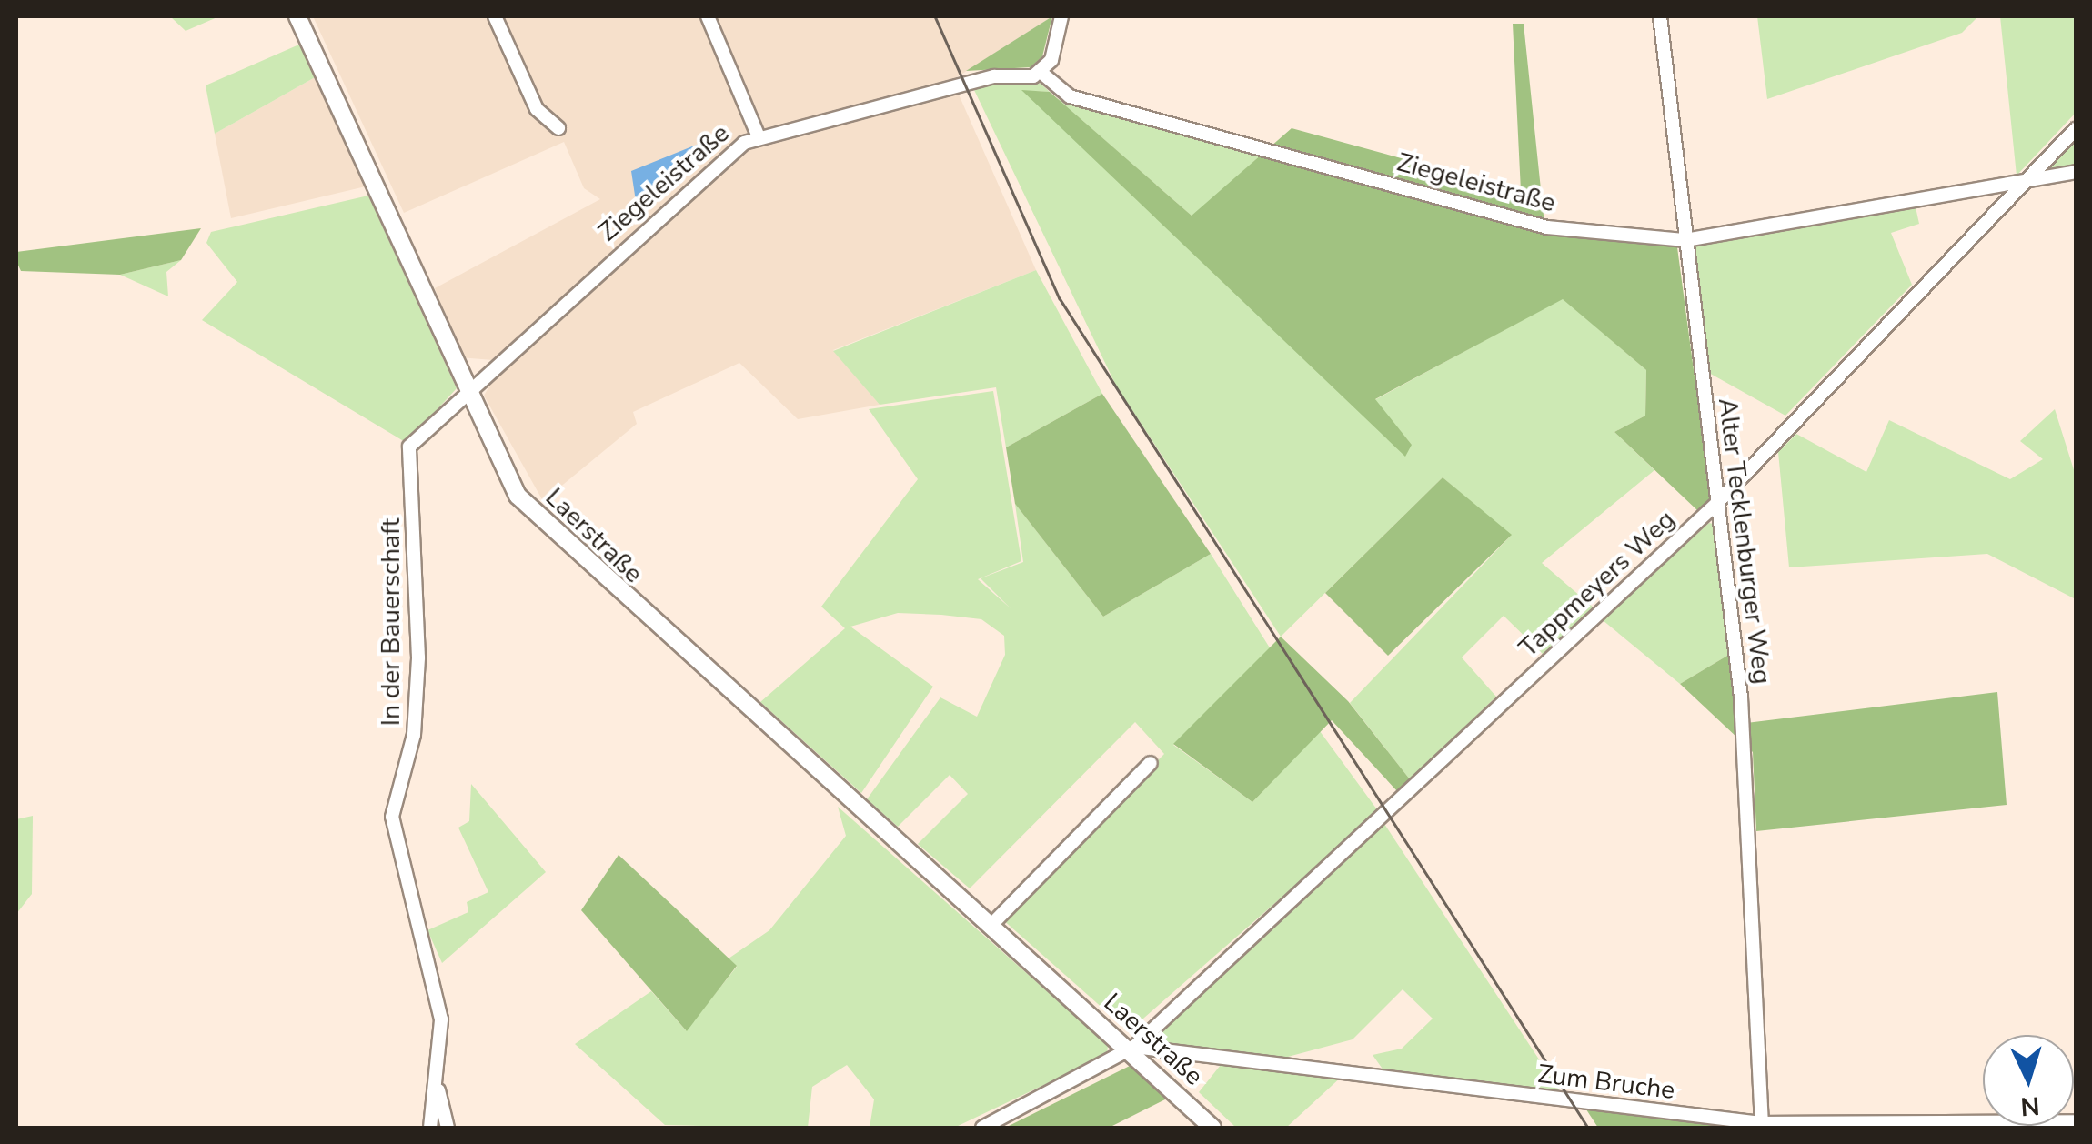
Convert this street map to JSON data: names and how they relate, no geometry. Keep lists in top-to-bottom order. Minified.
{"streets":{"main road":["Laerstraße"],"street":["Ziegeleistraße","Alter Tecklenburger Weg","Tappmeyers Weg","In der Bauerschaft","Zum Bruche"]},"crossings":[["Ziegeleistraße","Laerstraße"],["Ziegeleistraße","Alter Tecklenburger Weg"],["Ziegeleistraße","Tappmeyers Weg"],["Ziegeleistraße","In der Bauerschaft"],["Laerstraße","Tappmeyers Weg"],["Laerstraße","In der Bauerschaft"],["Laerstraße","Zum Bruche"],["Alter Tecklenburger Weg","Tappmeyers Weg"],["Alter Tecklenburger Weg","Zum Bruche"],["Tappmeyers Weg","Zum Bruche"]],"north":"bottom"}
